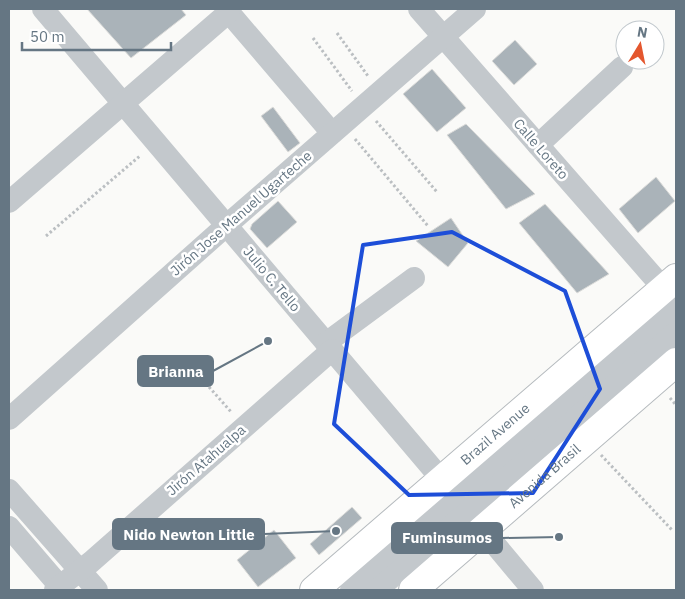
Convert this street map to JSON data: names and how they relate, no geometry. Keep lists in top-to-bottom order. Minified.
{"streets":{"main road":["Brazil Avenue","Avenida Brasil"],"street":["Calle Loreto","Jirón Jose Manuel Ugarteche","Julio C. Tello","Jirón Atahualpa"]},"crossings":[["Calle Loreto","Jirón Jose Manuel Ugarteche"],["Calle Loreto","Brazil Avenue"],["Jirón Jose Manuel Ugarteche","Julio C. Tello"],["Julio C. Tello","Brazil Avenue"],["Julio C. Tello","Jirón Atahualpa"]],"places":["Brianna","Nido Newton Little","Fuminsumos"],"scale_bar":"50 m","north":"top"}
